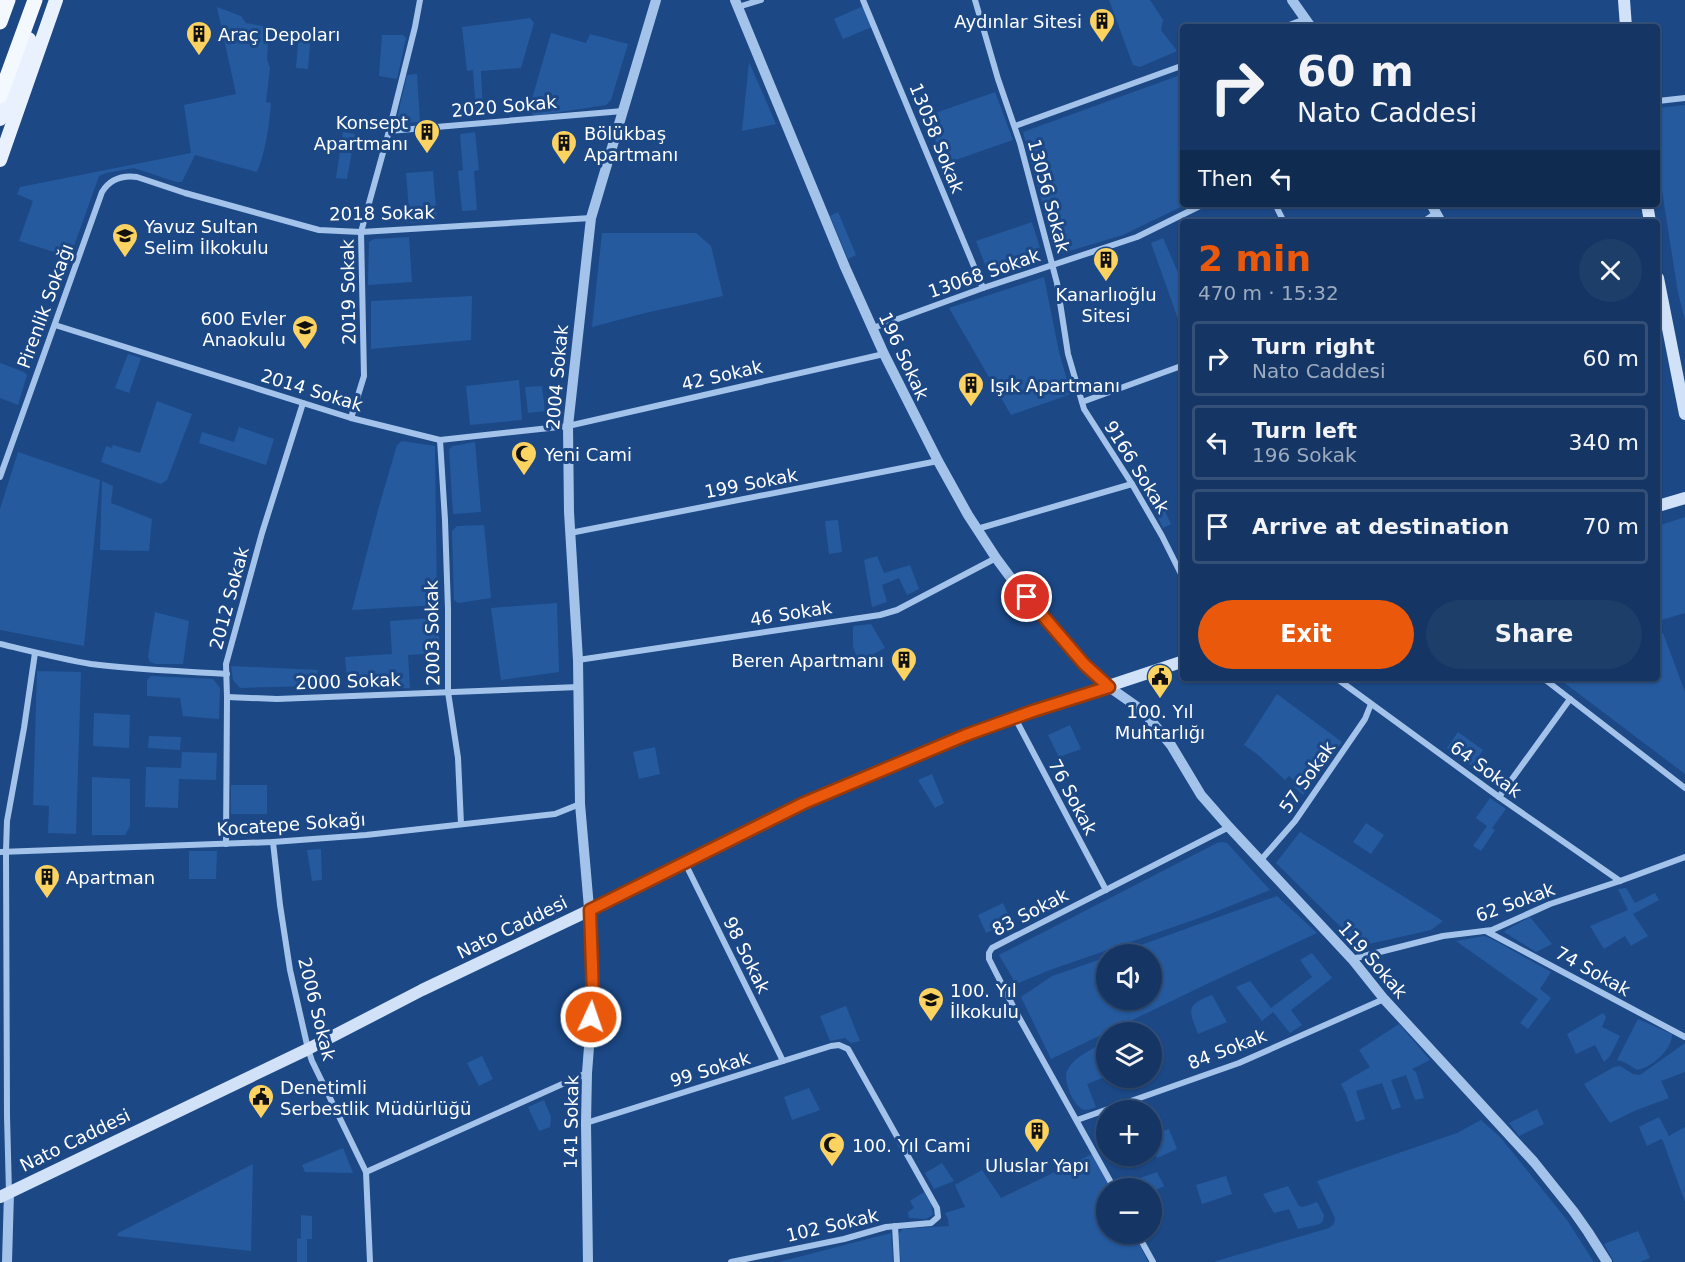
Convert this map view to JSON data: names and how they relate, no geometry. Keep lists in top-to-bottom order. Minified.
{"streets":{"main road":["Nato Caddesi"],"street":["2020 Sokak","13058 Sokak","13056 Sokak","2018 Sokak","13068 Sokak","2019 Sokak","Pirenlik Sokağı","196 Sokak","42 Sokak","2004 Sokak","2014 Sokak","9166 Sokak","199 Sokak","2012 Sokak","46 Sokak","2003 Sokak","2000 Sokak","64 Sokak","57 Sokak","76 Sokak","Kocatepe Sokağı","62 Sokak","83 Sokak","98 Sokak","119 Sokak","74 Sokak","2006 Sokak","84 Sokak","99 Sokak","141 Sokak","102 Sokak"]},"crossings":[["2020 Sokak","2019 Sokak"],["2020 Sokak","2004 Sokak"],["13058 Sokak","13068 Sokak"],["13056 Sokak","13068 Sokak"],["13056 Sokak","9166 Sokak"],["2018 Sokak","2019 Sokak"],["2018 Sokak","Pirenlik Sokağı"],["2018 Sokak","2004 Sokak"],["13068 Sokak","196 Sokak"],["2019 Sokak","2014 Sokak"],["Pirenlik Sokağı","2014 Sokak"],["196 Sokak","42 Sokak"],["196 Sokak","199 Sokak"],["196 Sokak","46 Sokak"],["196 Sokak","Nato Caddesi"],["196 Sokak","119 Sokak"],["42 Sokak","2004 Sokak"],["42 Sokak","2014 Sokak"],["2004 Sokak","2014 Sokak"],["2004 Sokak","199 Sokak"],["2004 Sokak","46 Sokak"],["2004 Sokak","2000 Sokak"],["2004 Sokak","Kocatepe Sokağı"],["2004 Sokak","Nato Caddesi"],["2004 Sokak","141 Sokak"],["2014 Sokak","2012 Sokak"],["2014 Sokak","2003 Sokak"],["2012 Sokak","2000 Sokak"],["2012 Sokak","Kocatepe Sokağı"],["2003 Sokak","2000 Sokak"],["2003 Sokak","Kocatepe Sokağı"],["64 Sokak","57 Sokak"],["64 Sokak","62 Sokak"],["57 Sokak","119 Sokak"],["76 Sokak","83 Sokak"],["76 Sokak","Nato Caddesi"],["Kocatepe Sokağı","2006 Sokak"],["62 Sokak","119 Sokak"],["62 Sokak","74 Sokak"],["83 Sokak","119 Sokak"],["83 Sokak","84 Sokak"],["Nato Caddesi","98 Sokak"],["Nato Caddesi","119 Sokak"],["Nato Caddesi","2006 Sokak"],["Nato Caddesi","141 Sokak"],["98 Sokak","99 Sokak"],["119 Sokak","84 Sokak"],["99 Sokak","141 Sokak"],["99 Sokak","102 Sokak"]],"places":{"building":["Aydınlar Sitesi","Araç Depoları","Konsept Apartmanı","Bölükbaş Apartmanı","Kanarlıoğlu Sitesi","Işık Apartmanı","Beren Apartmanı","Apartman","Uluslar Yapı"],"school or university":["Yavuz Sultan Selim İlkokulu","600 Evler Anaokulu","100. Yıl İlkokulu"],"mosque":["Yeni Cami","100. Yıl Cami"],"public building":["100. Yıl Muhtarlığı","Denetimli Serbestlik Müdürlüğü"]},"page":{"turn":["60 m","Nato Caddesi"],"then":"Then","heading":["2 min","470 m · 15:32"],"list":[{"name":"Turn right","note":"Nato Caddesi","value":"60 m"},{"name":"Turn left","note":"196 Sokak","value":"340 m"},{"name":"Arrive at destination","value":"70 m"}],"buttons":["Exit","Share"],"map_buttons":["+","−"]}}
